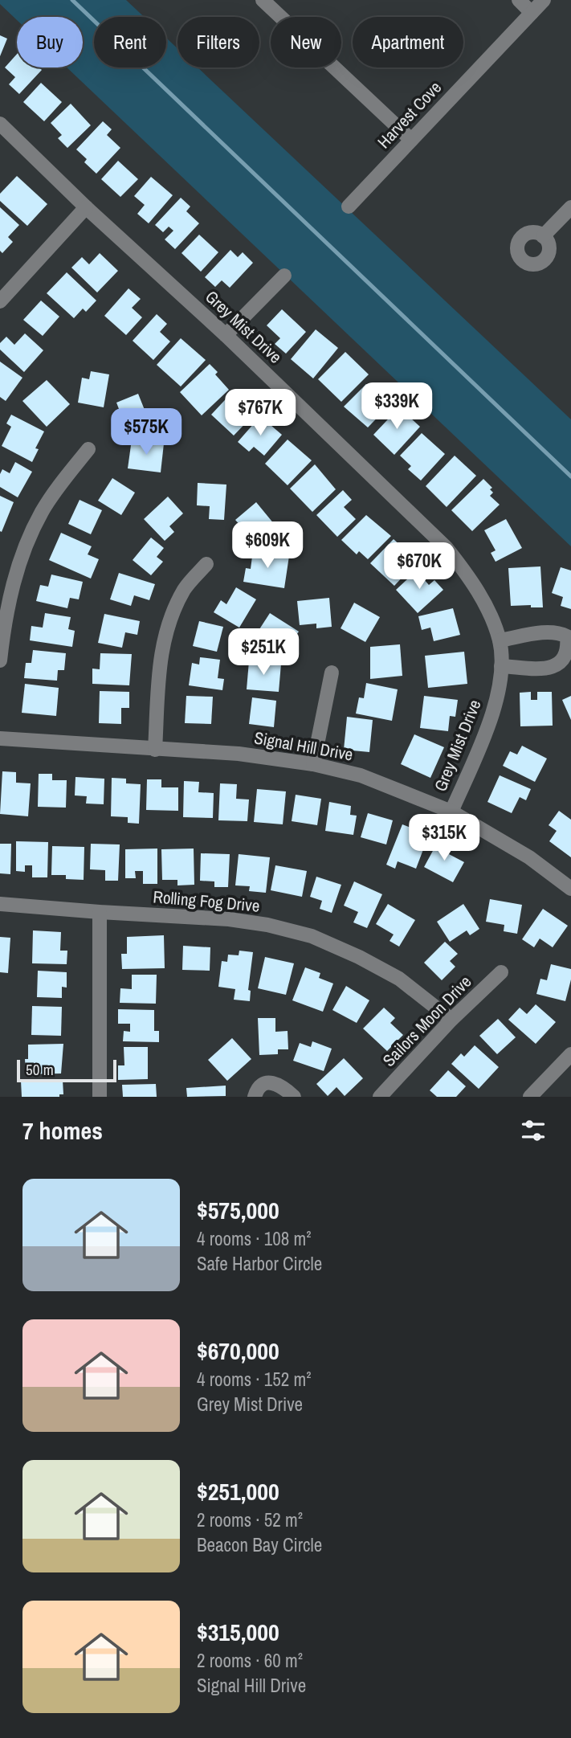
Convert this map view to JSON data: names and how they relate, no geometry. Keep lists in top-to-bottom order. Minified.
{"streets":{"street":["Harvest Cove","Grey Mist Drive","Signal Hill Drive","Rolling Fog Drive","Sailors Moon Drive"]},"crossings":[["Grey Mist Drive","Signal Hill Drive"],["Rolling Fog Drive","Sailors Moon Drive"]],"scale_bar":"50 m","page":{"chip":["Buy","Rent","Filters","New","Apartment"],"price":["$339K","$767K","$575K","$609K","$670K","$251K","$315K"],"scale":"50 m","heading":"7 homes","list":[{"name":"$575,000","note":"4 rooms · 108 m² · Safe Harbor Circle"},{"name":"$670,000","note":"4 rooms · 152 m² · Grey Mist Drive"},{"name":"$251,000","note":"2 rooms · 52 m² · Beacon Bay Circle"},{"name":"$315,000","note":"2 rooms · 60 m² · Signal Hill Drive"}]}}
